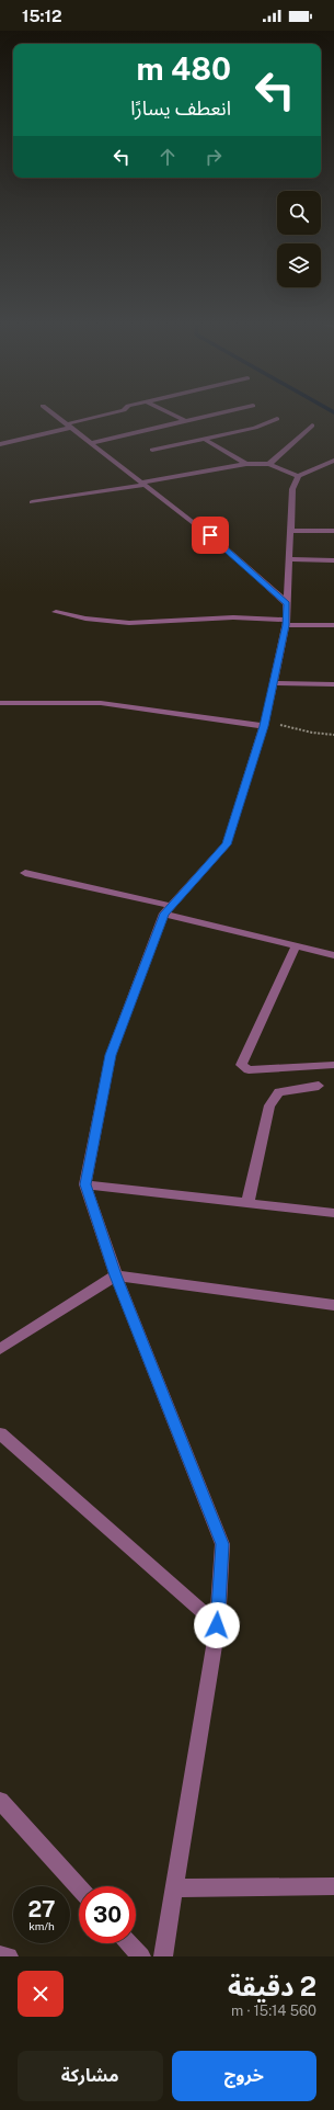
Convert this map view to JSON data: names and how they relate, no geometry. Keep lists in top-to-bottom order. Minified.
{"page":{"status":"15:12","turn":["480 m","انعطف يسارًا"],"speed":"27 km/h","limit":"30","heading":["2 دقيقة","560 m · 15:14"],"buttons":["خروج","مشاركة"]}}
